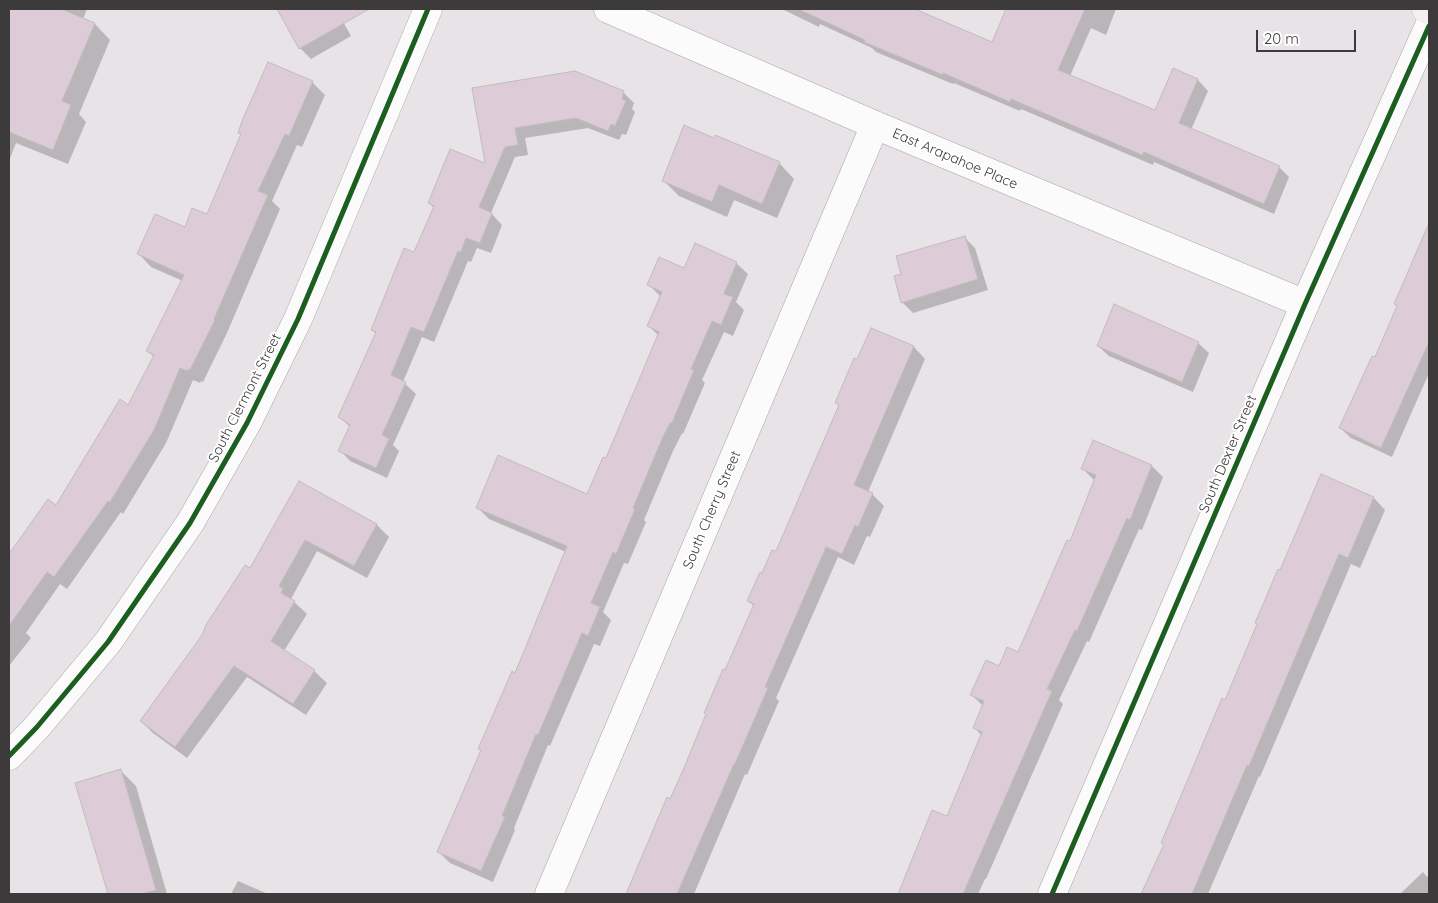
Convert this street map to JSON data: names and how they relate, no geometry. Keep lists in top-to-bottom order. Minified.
{"streets":{"street":["East Arapahoe Place","South Clermont Street","South Dexter Street","South Cherry Street"]},"crossings":[["East Arapahoe Place","South Dexter Street"],["East Arapahoe Place","South Cherry Street"]],"scale_bar":"20 m"}
